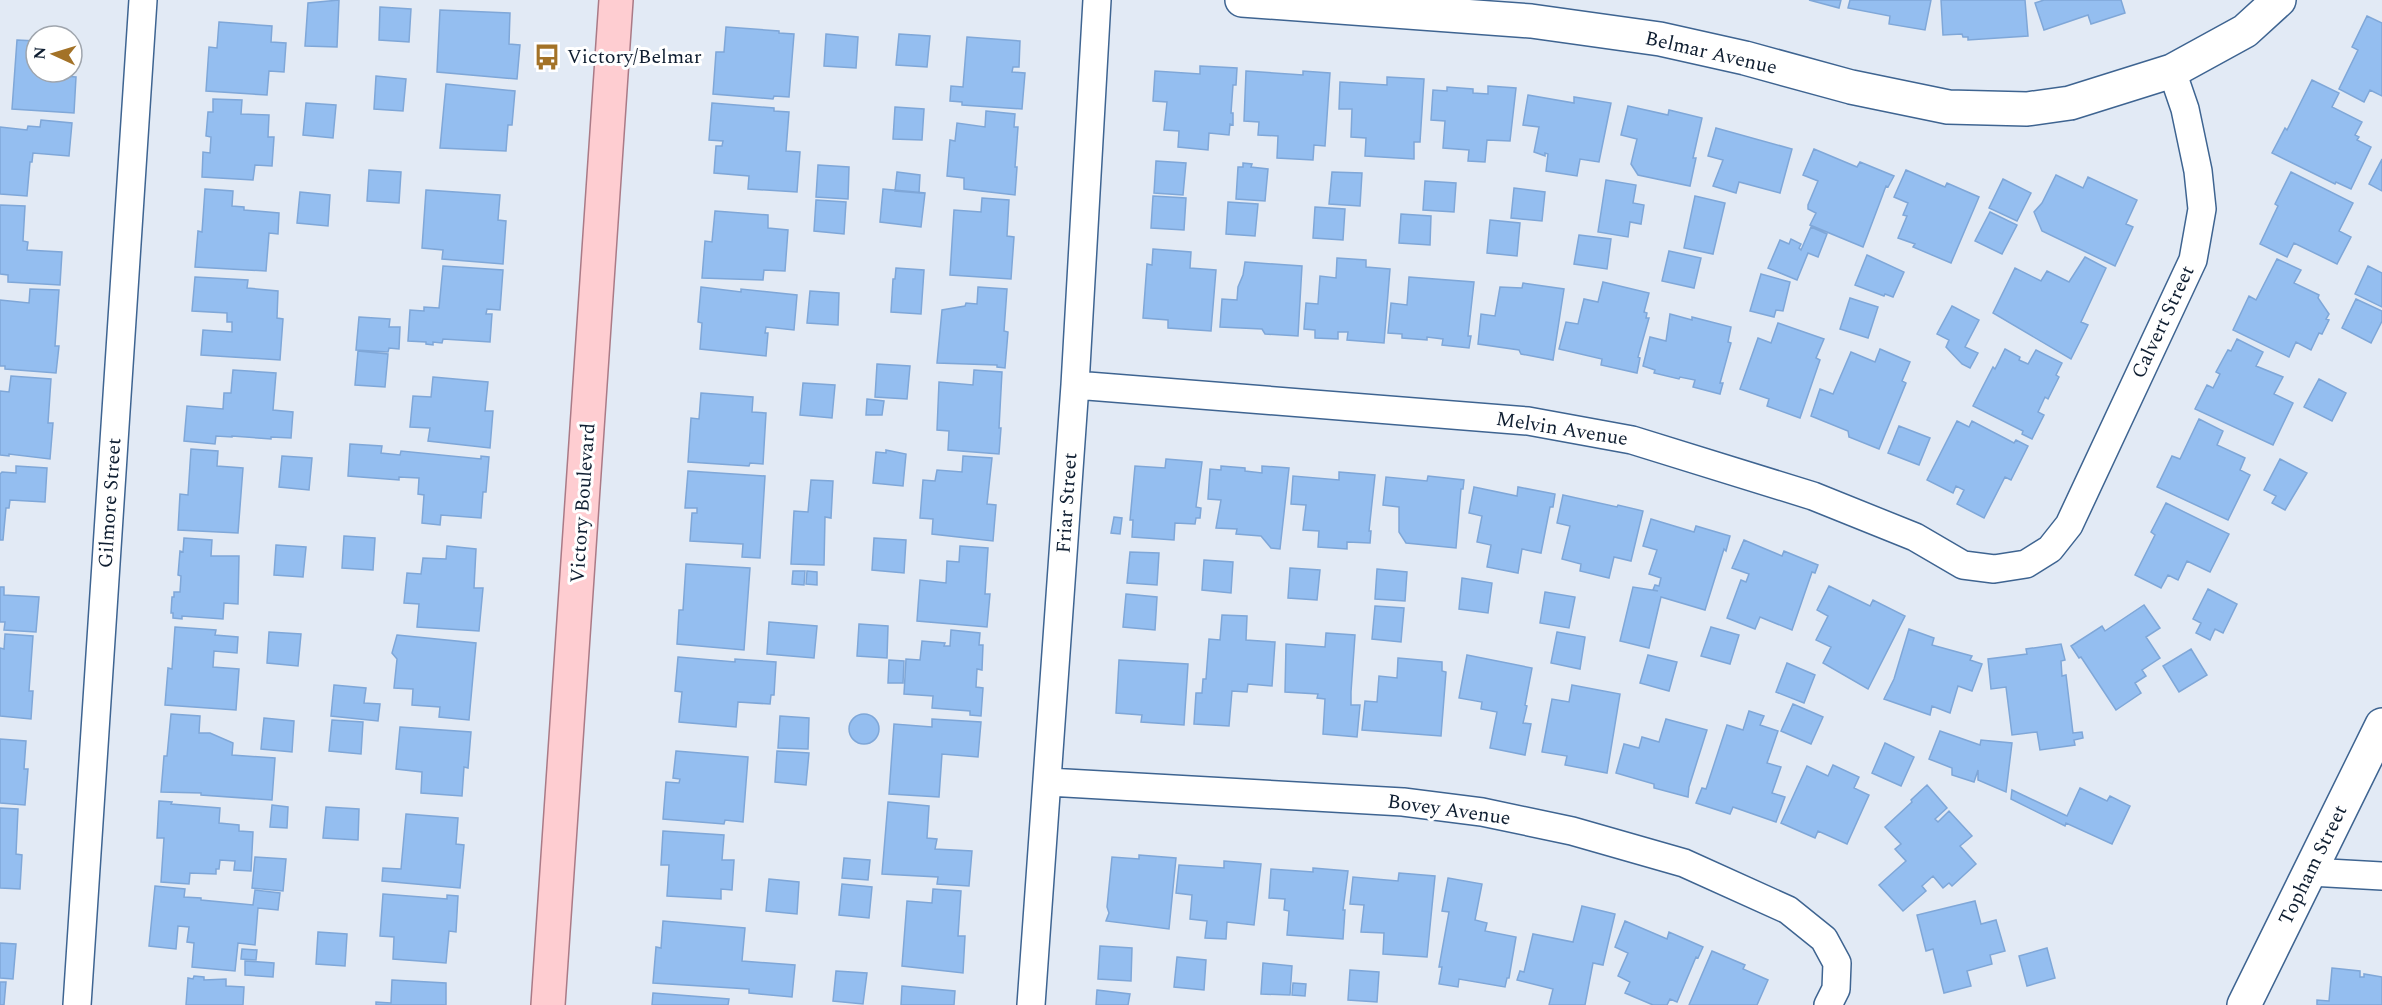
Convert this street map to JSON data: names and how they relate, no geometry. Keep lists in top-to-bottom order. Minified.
{"streets":{"main road":["Victory Boulevard"],"street":["Belmar Avenue","Calvert Street","Melvin Avenue","Gilmore Street","Friar Street","Bovey Avenue","Topham Street"]},"crossings":[["Belmar Avenue","Calvert Street"],["Calvert Street","Melvin Avenue"],["Melvin Avenue","Friar Street"],["Friar Street","Bovey Avenue"]],"places":{"bus stop":["Victory/Belmar"]},"north":"left"}
